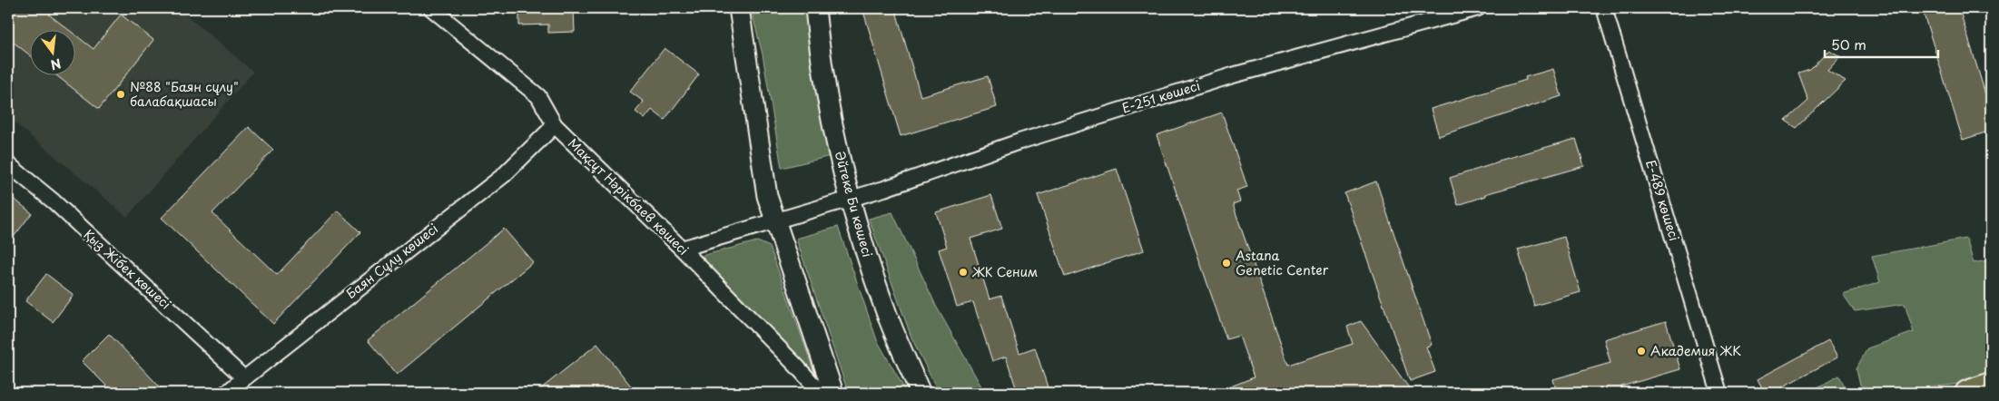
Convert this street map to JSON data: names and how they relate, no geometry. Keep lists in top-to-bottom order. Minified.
{"streets":{"street":["Е-251 көшесі","Мақсұт Нәрікбаев көшесі","Е-489 көшесі","Әйтеке Би көшесі","Баян Сұлу көшесі","Қыз Жібек көшесі"]},"crossings":[["Е-251 көшесі","Мақсұт Нәрікбаев көшесі"],["Е-251 көшесі","Әйтеке Би көшесі"],["Мақсұт Нәрікбаев көшесі","Баян Сұлу көшесі"],["Баян Сұлу көшесі","Қыз Жібек көшесі"]],"places":["№88 \"Баян сұлу\" балабақшасы","Astana Genetic Center","ЖК Сеним","Академия ЖК"],"scale_bar":"50 m","north":"bottom"}
